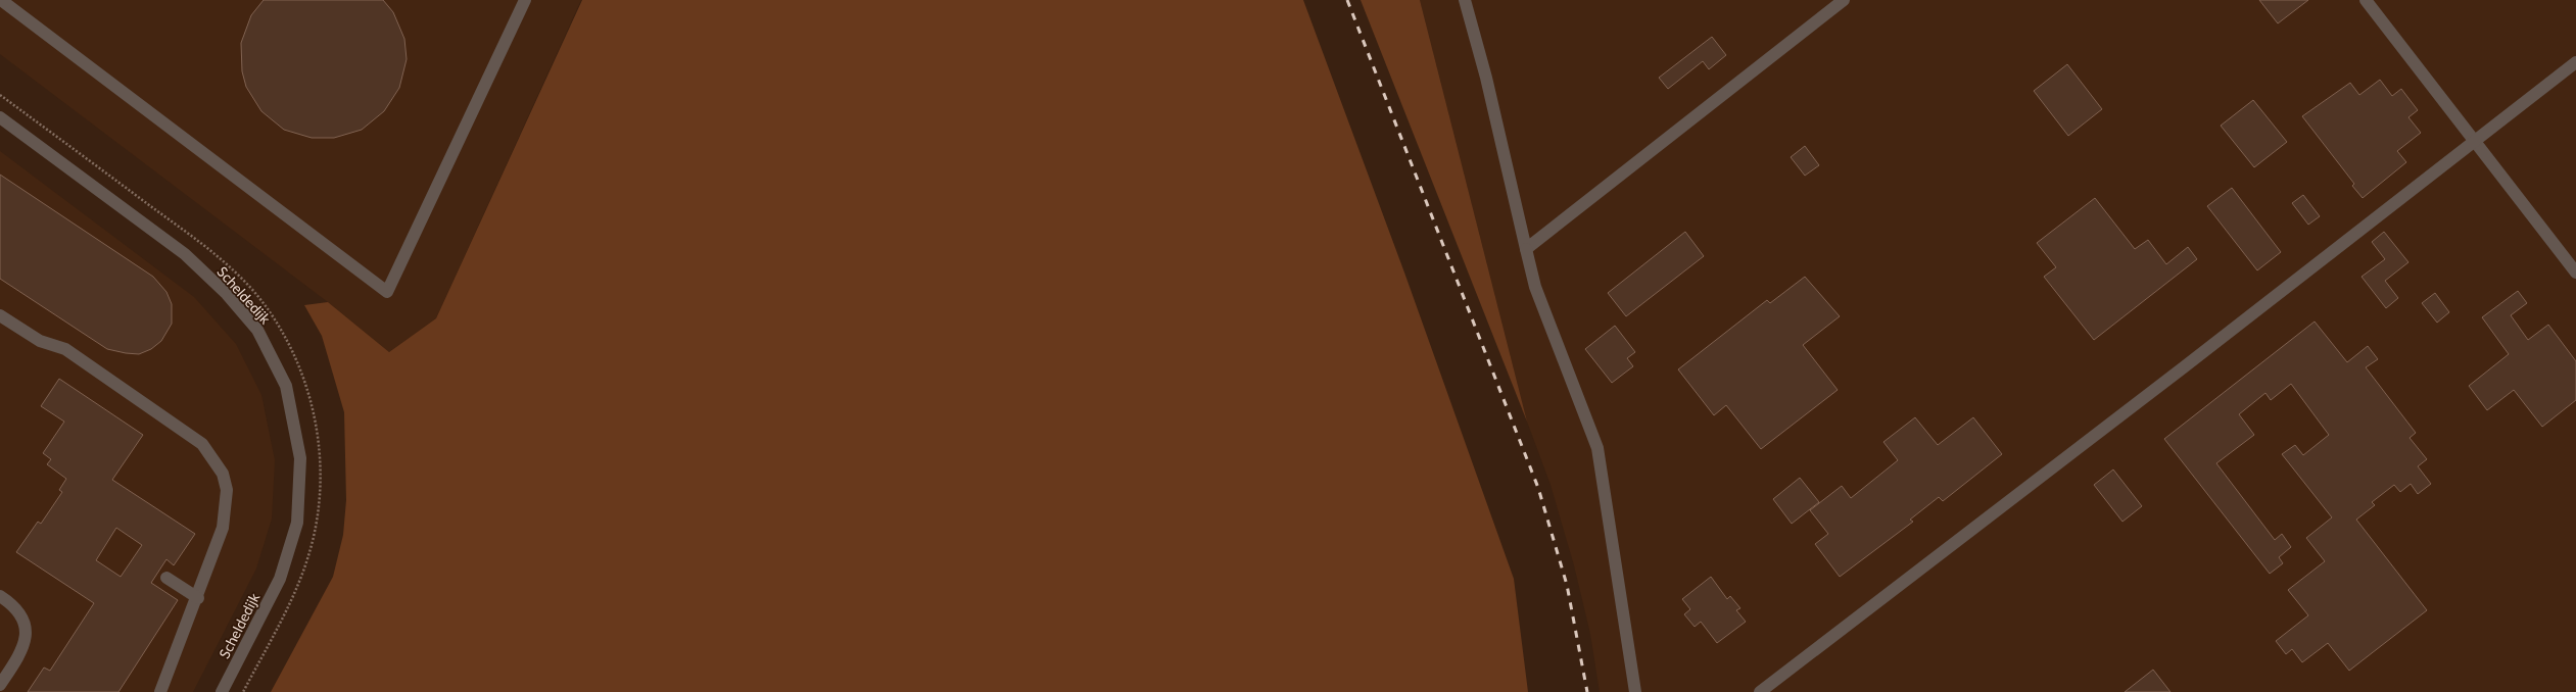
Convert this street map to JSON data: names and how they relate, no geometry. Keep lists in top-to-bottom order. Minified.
{"streets":{"street":["Scheldedijk"]}}
